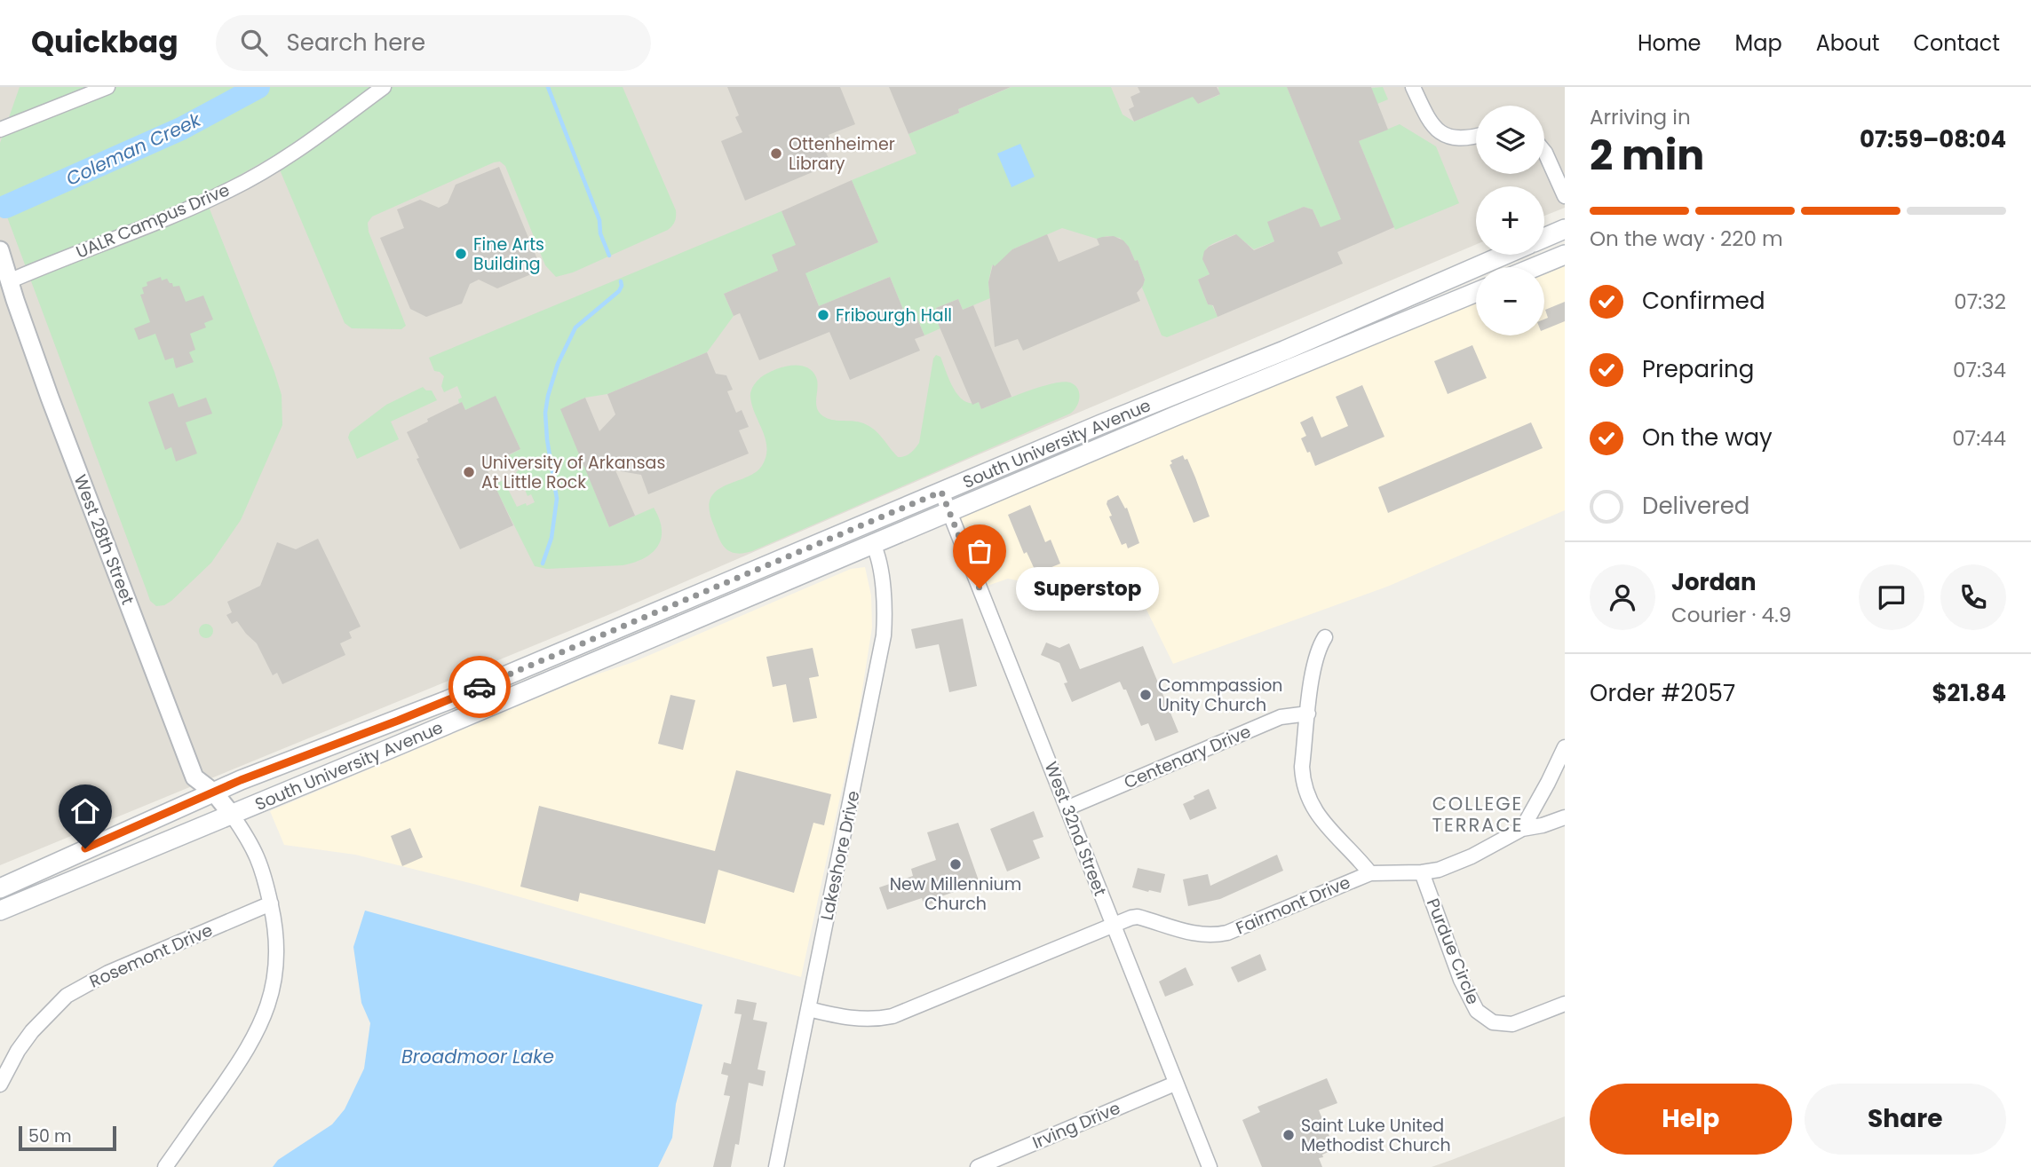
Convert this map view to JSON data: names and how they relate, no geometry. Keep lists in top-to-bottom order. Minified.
{"streets":{"main road":["South University Avenue"],"street":["UALR Campus Drive","West 28th Street","Centenary Drive","West 32nd Street","Lakeshore Drive","Fairmont Drive","Purdue Circle","Rosemont Drive","Irving Drive"]},"crossings":[["UALR Campus Drive","West 28th Street"],["South University Avenue","West 28th Street"],["South University Avenue","West 32nd Street"],["South University Avenue","Lakeshore Drive"],["Centenary Drive","West 32nd Street"],["West 32nd Street","Fairmont Drive"],["West 32nd Street","Irving Drive"],["Lakeshore Drive","Fairmont Drive"],["Fairmont Drive","Purdue Circle"]],"districts":["COLLEGE TERRACE"],"water":["Coleman Creek","Broadmoor Lake"],"places":["Ottenheimer Library","Fine Arts Building","Fribourgh Hall","University of Arkansas At Little Rock","Superstop","Commpassion Unity Church","New Millennium Church","Saint Luke United Methodist Church"],"scale_bar":"50 m","page":{"header":"Quickbag","search":"Search here","nav":["Home","Map","About","Contact"],"heading":["2 min","Arriving in","07:59–08:04"],"panel":["Jordan","Courier · 4.9","Order #2057","$21.84"],"map_buttons":["+","−"],"bar":"On the way · 220 m","list":[["Confirmed","07:32"],["Preparing","07:34"],["On the way","07:44"],"Delivered"],"bubble":"Superstop","buttons":["Help","Share"],"scale":"50 m"}}
